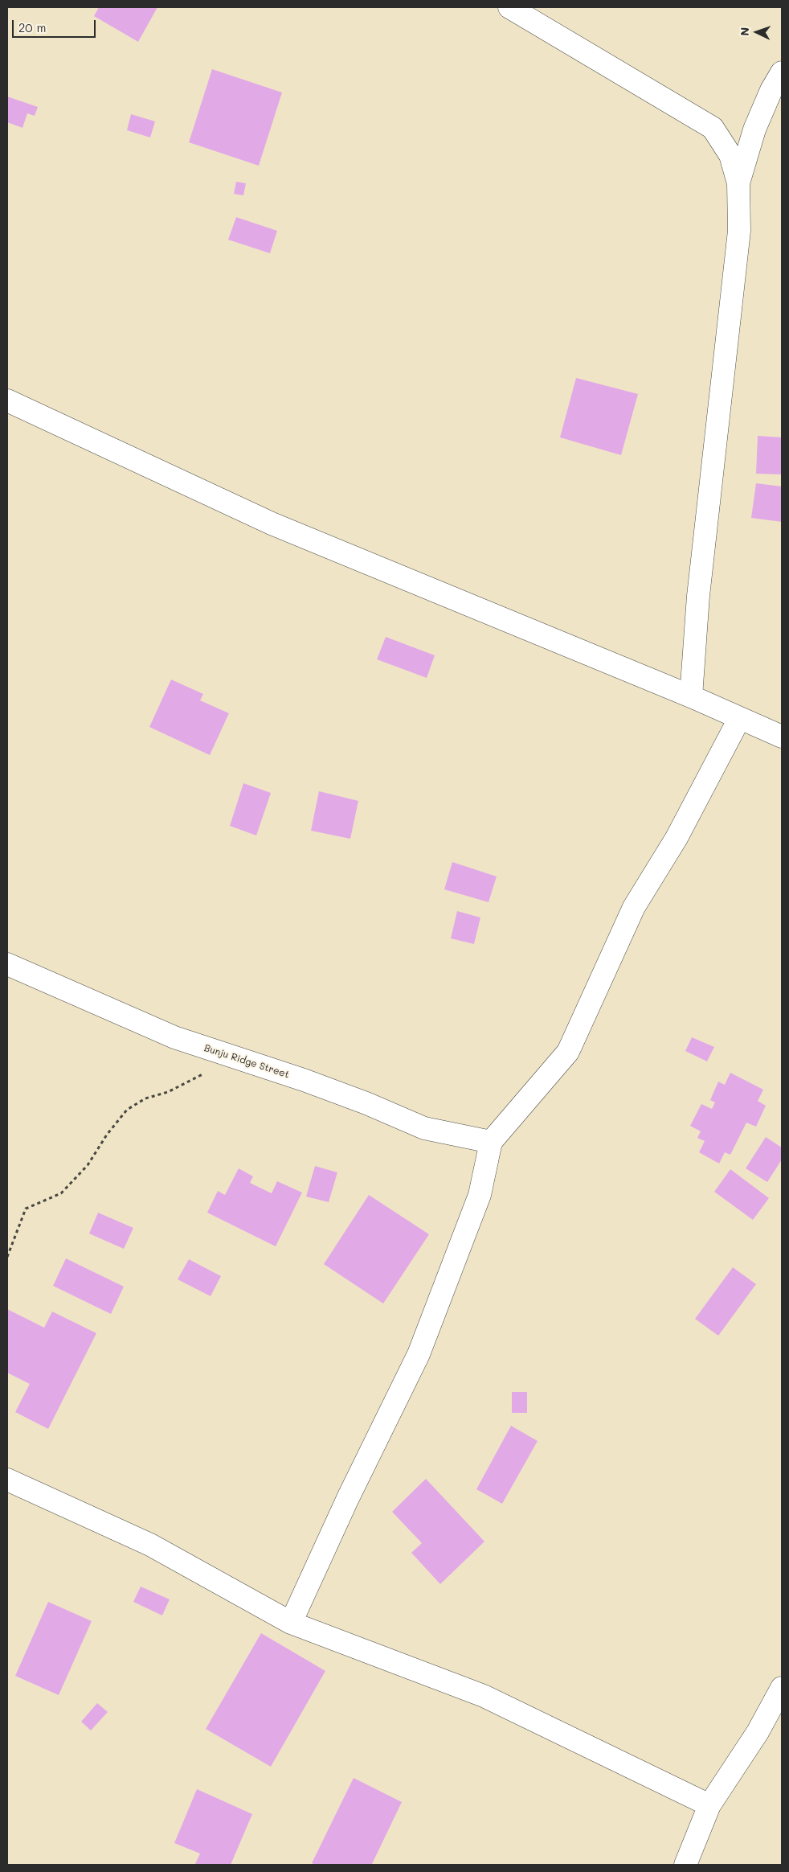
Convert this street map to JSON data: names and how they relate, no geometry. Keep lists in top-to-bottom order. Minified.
{"streets":{"street":["Bunju Ridge Street"]},"scale_bar":"20 m","north":"left"}
